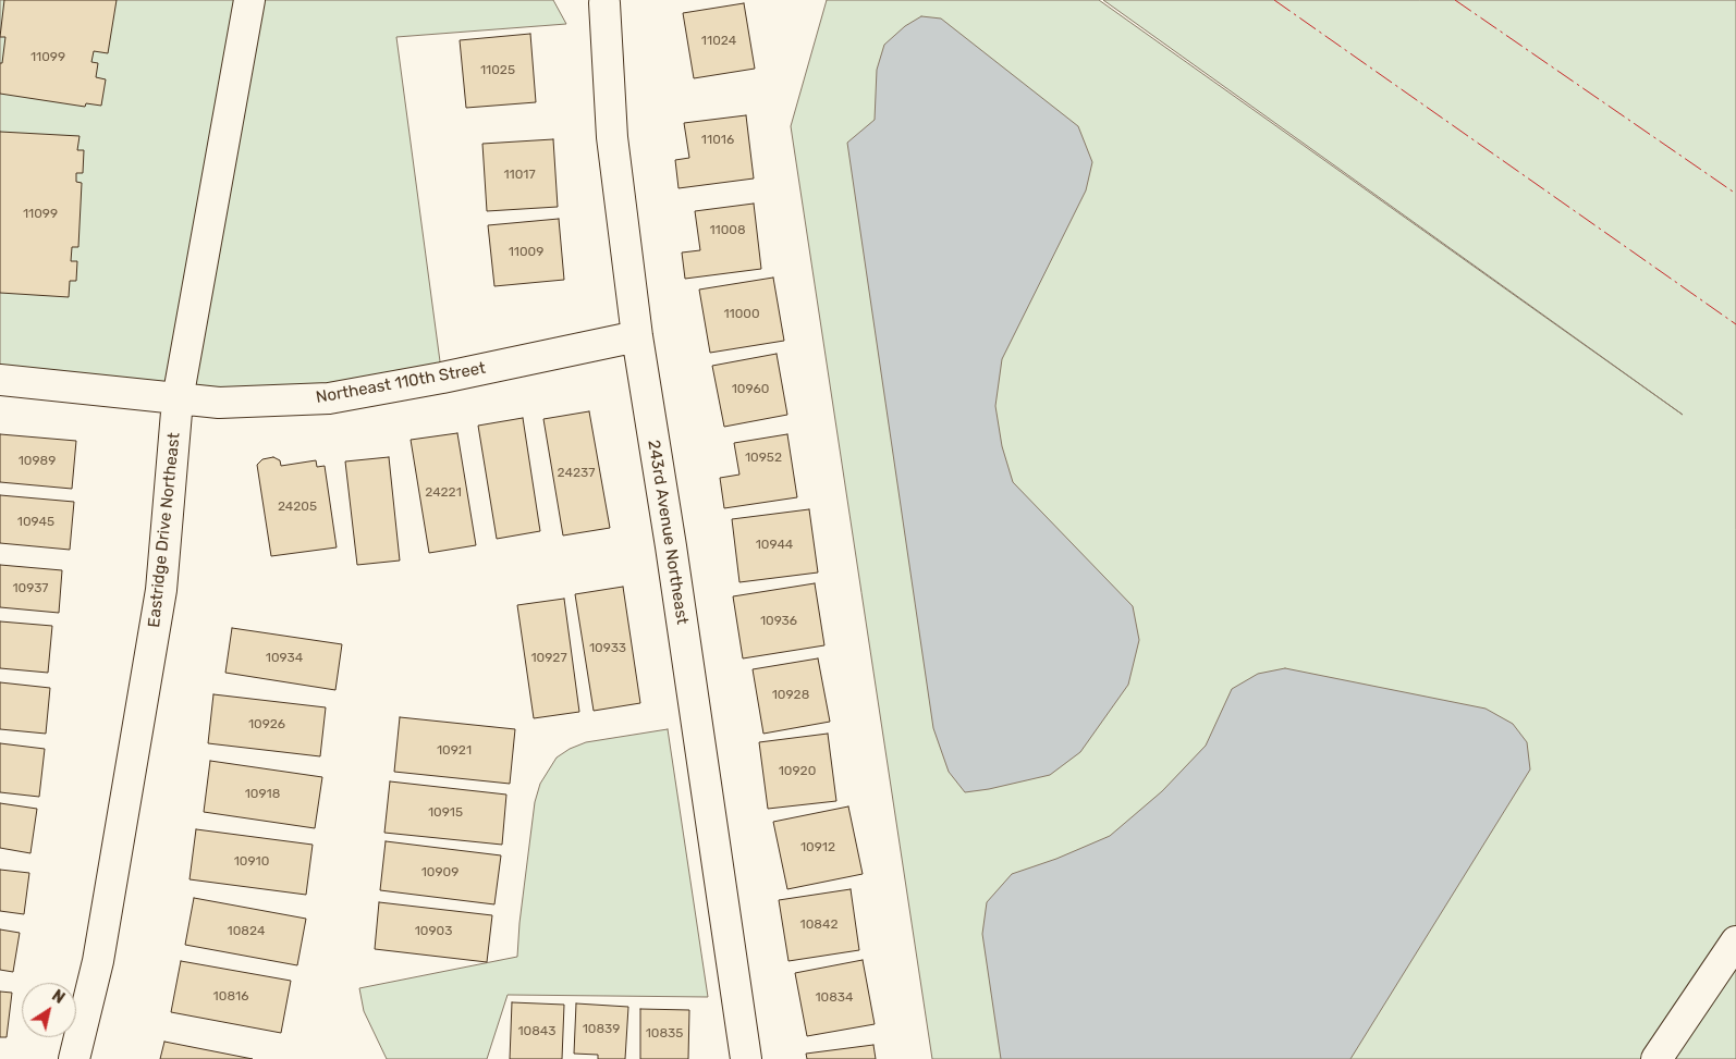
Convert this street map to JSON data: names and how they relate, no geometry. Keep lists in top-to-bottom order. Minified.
{"streets":{"street":["Northeast 110th Street","Eastridge Drive Northeast","243rd Avenue Northeast"]},"crossings":[["Northeast 110th Street","Eastridge Drive Northeast"],["Northeast 110th Street","243rd Avenue Northeast"]],"house_numbers":["11024","11099","11025","11016","11017","11099","11008","11009","11000","10960","10952","10989","24237","24221","24205","10945","10944","10937","10936","10933","10934","10927","10928","10926","10921","10920","10918","10915","10912","10910","10909","10842","10824","10903","10816","10834","10839","10843","10835"],"north":"top right"}
